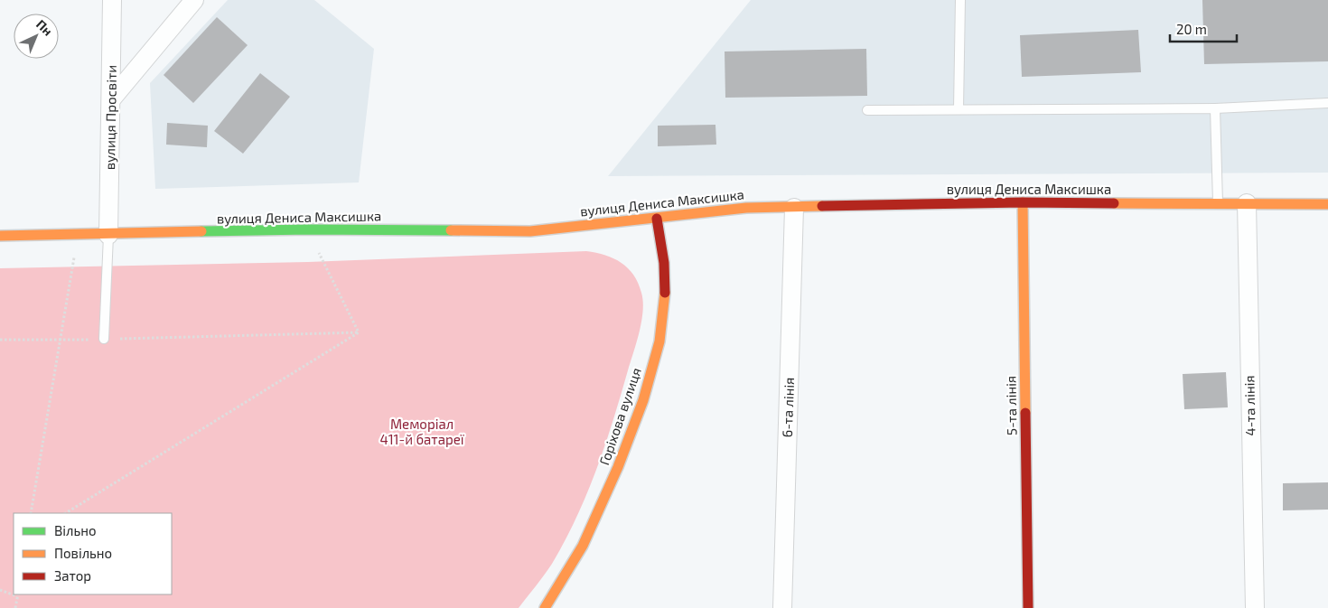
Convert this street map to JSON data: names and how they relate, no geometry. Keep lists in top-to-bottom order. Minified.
{"streets":{"street":["вулиця Просвіти","вулиця Дениса Максишка","5-та лінія","4-та лінія","6-та лінія","Горіхова вулиця"]},"crossings":[["вулиця Просвіти","вулиця Дениса Максишка"],["вулиця Дениса Максишка","5-та лінія"],["вулиця Дениса Максишка","4-та лінія"],["вулиця Дениса Максишка","6-та лінія"],["вулиця Дениса Максишка","Горіхова вулиця"]],"parks":["Меморіал 411-й батареї"],"legend":["Вільно","Повільно","Затор"],"scale_bar":"20 m","north":"top right"}
